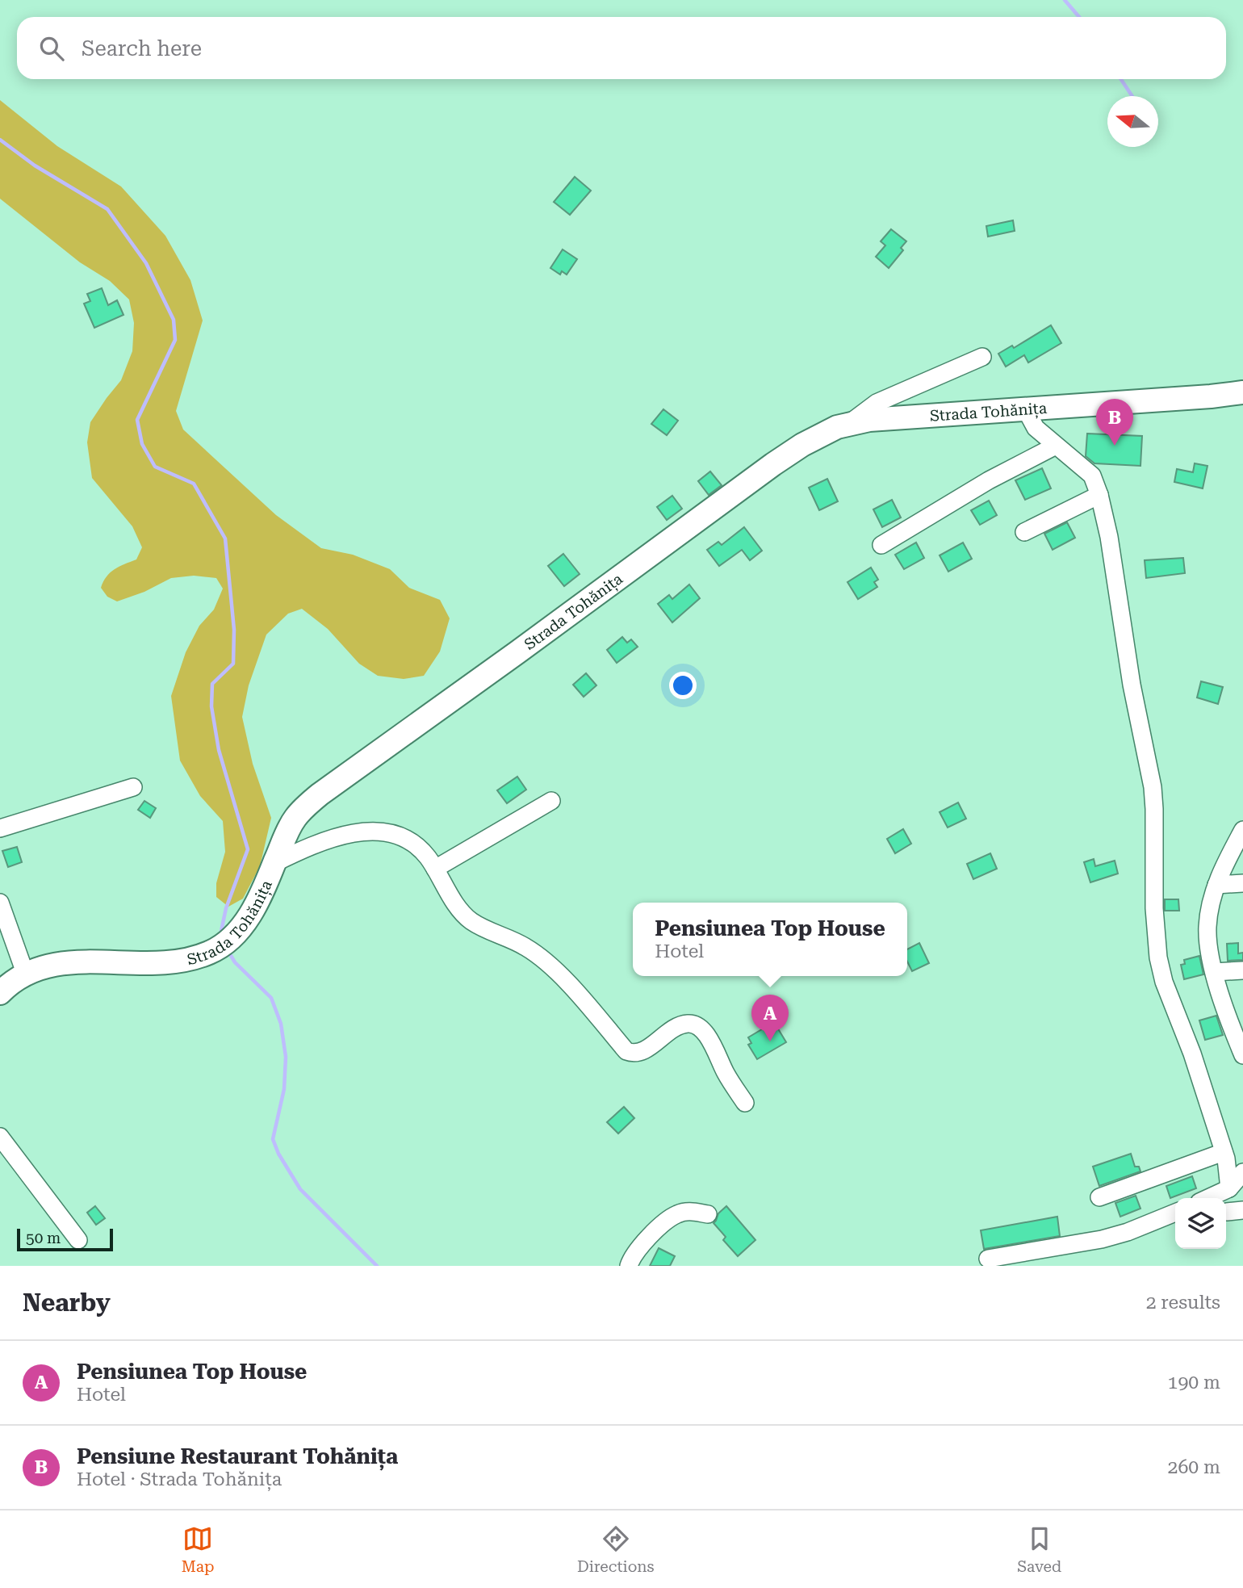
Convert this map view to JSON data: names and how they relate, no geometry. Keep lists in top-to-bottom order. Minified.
{"streets":{"main road":["Strada Tohănița"]},"scale_bar":"50 m","north":"left","page":{"search":"Search here","pins":["B","A"],"popup":["Pensiunea Top House","Hotel"],"scale":"50 m","heading":["Nearby","2 results"],"list":[{"mark":"A","name":"Pensiunea Top House","note":"Hotel","value":"190 m"},{"mark":"B","name":"Pensiune Restaurant Tohănița","note":"Hotel · Strada Tohănița","value":"260 m"}],"nav":["Map","Directions","Saved"]}}
